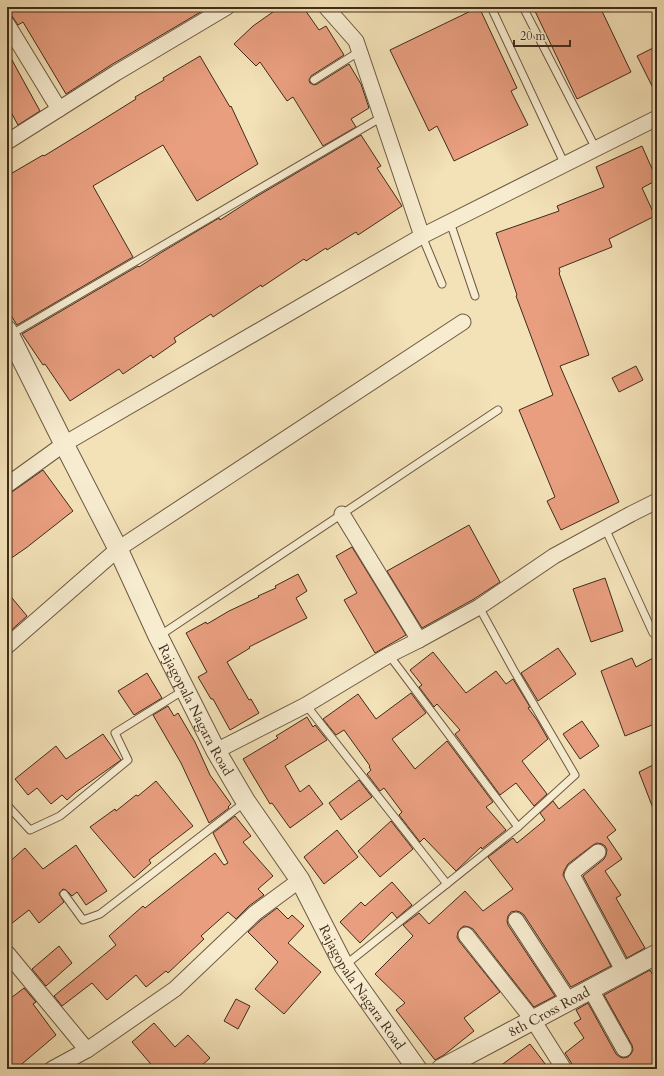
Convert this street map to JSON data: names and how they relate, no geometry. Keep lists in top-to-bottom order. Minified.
{"streets":{"street":["Rajagopala Nagara Road","8th Cross Road"]},"scale_bar":"20 m"}
